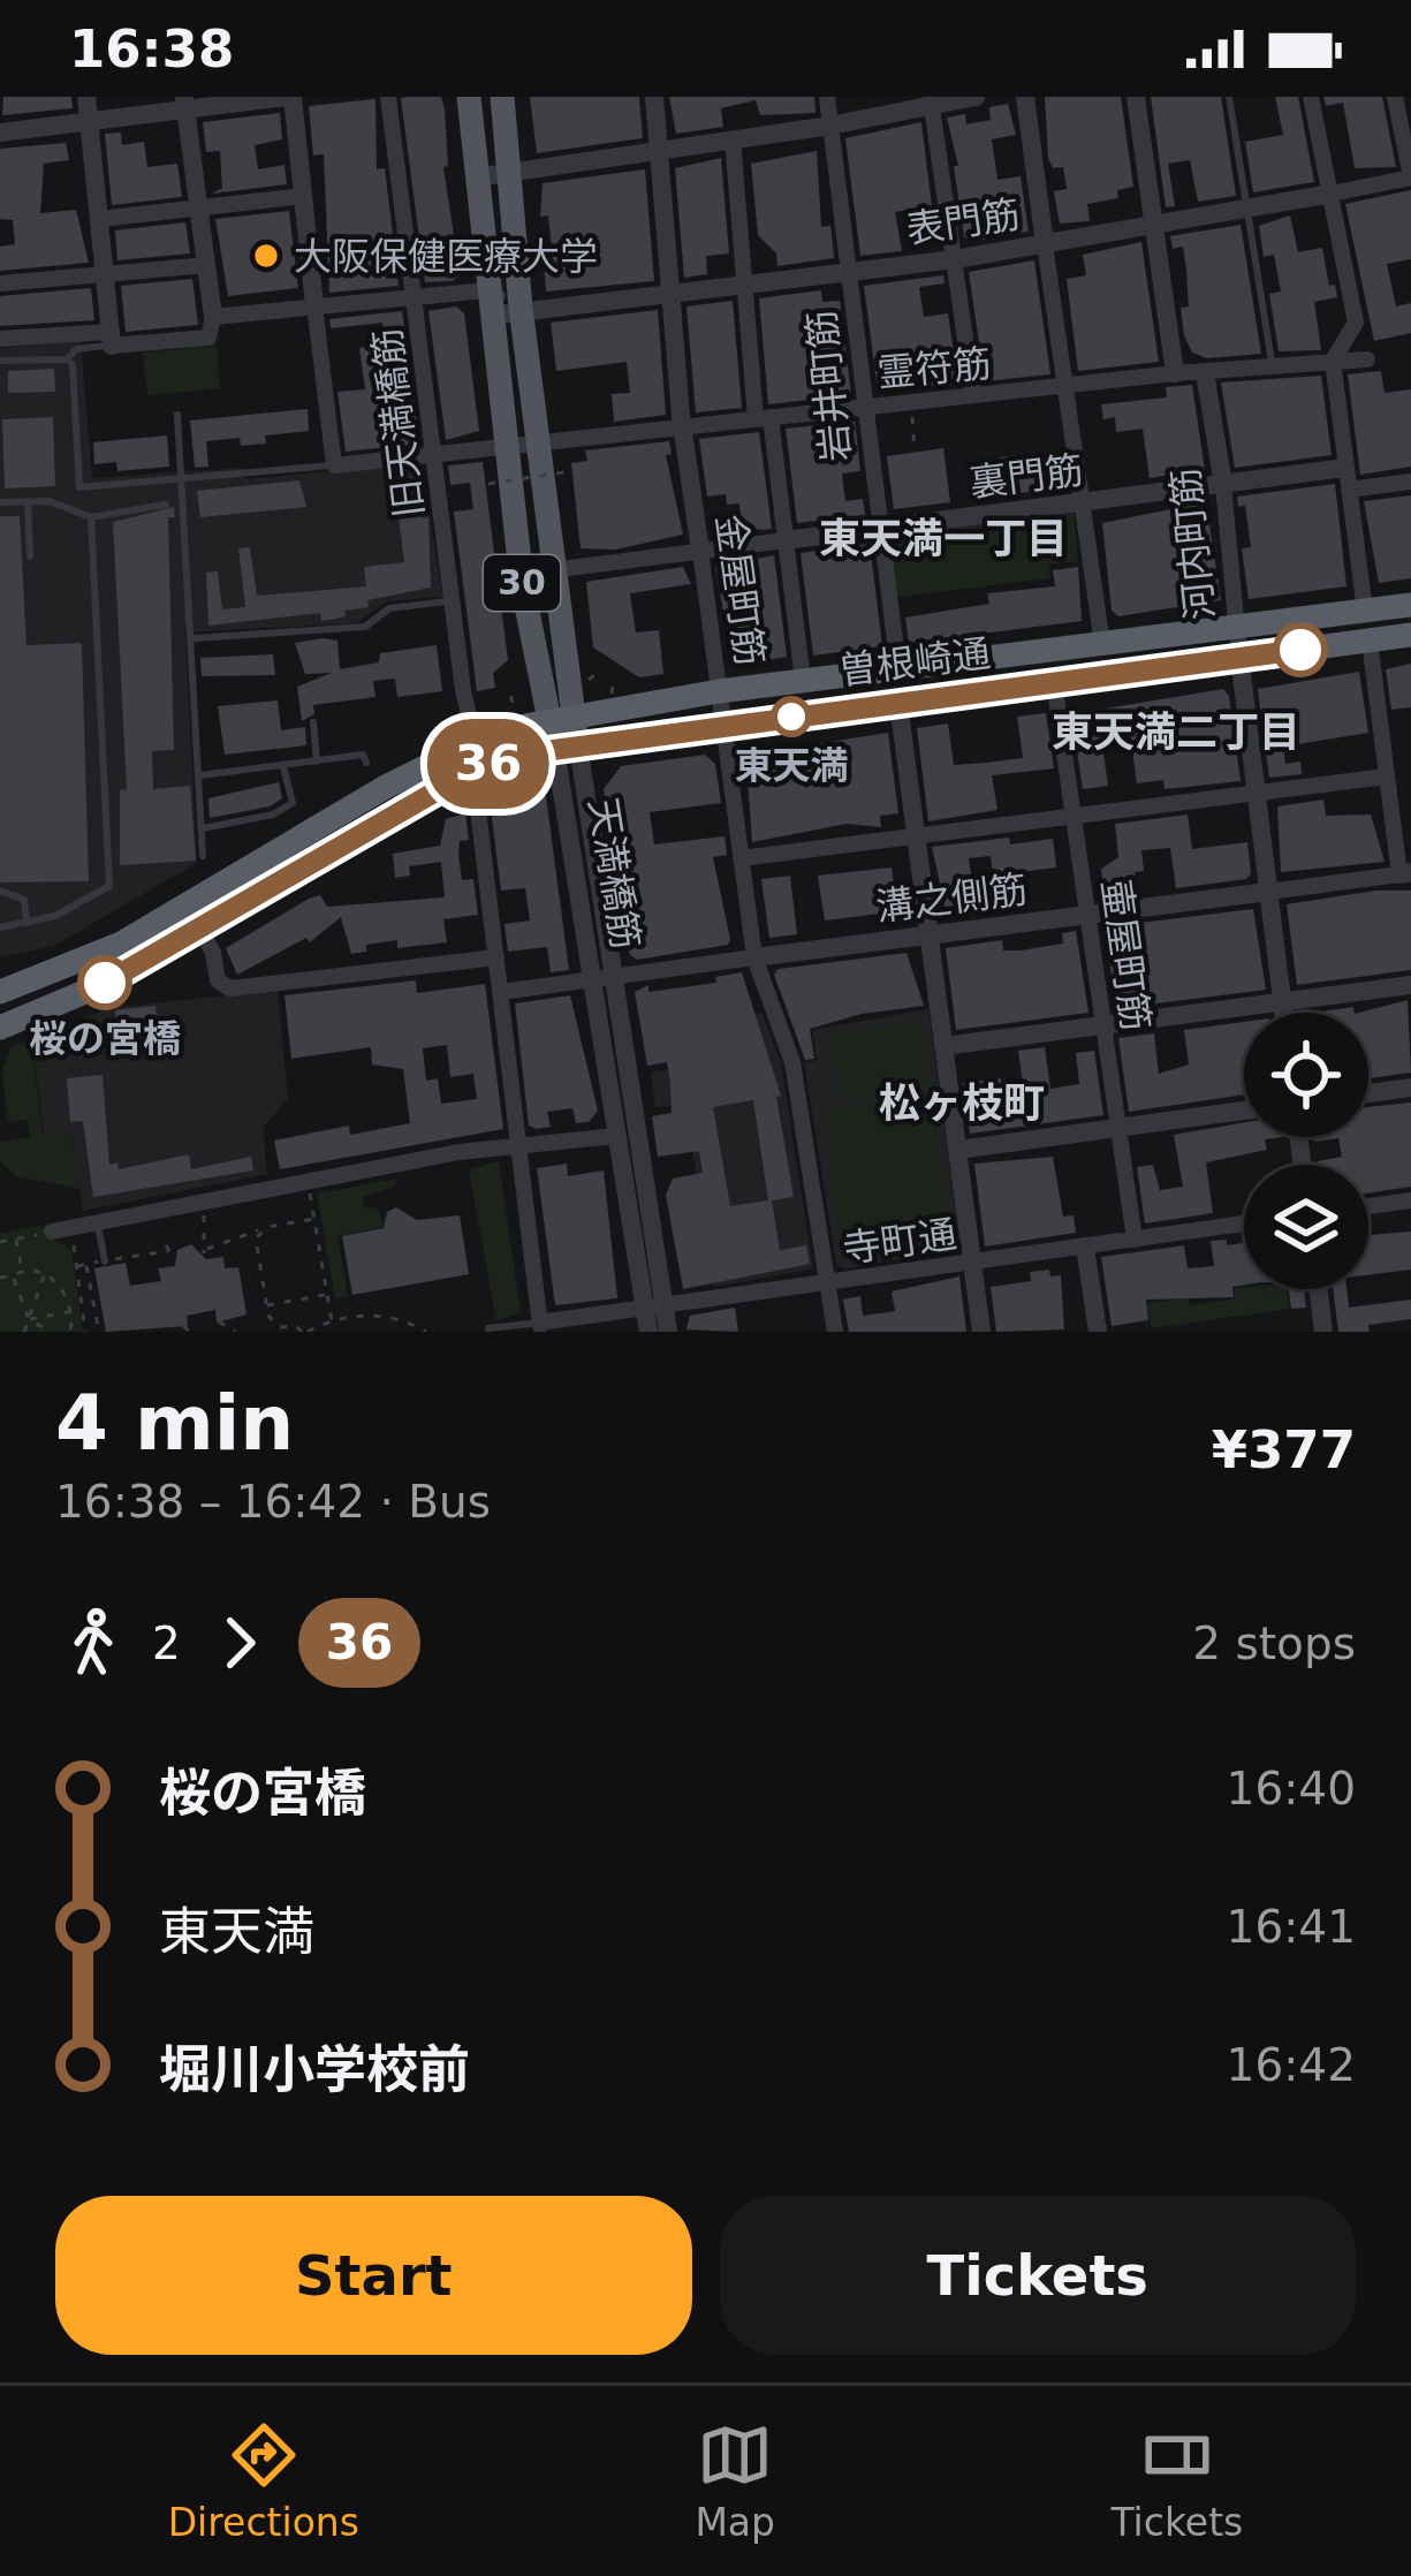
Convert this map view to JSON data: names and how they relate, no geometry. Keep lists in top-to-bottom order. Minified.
{"streets":{"highway":["曽根崎通"],"main road":["30","天満橋筋"],"street":["表門筋","霊符筋","岩井町筋","旧天満橋筋","裏門筋","河内町筋","金屋町筋","溝之側筋","壷屋町筋","寺町通"]},"crossings":[["表門筋","岩井町筋"],["表門筋","旧天満橋筋"],["表門筋","金屋町筋"],["表門筋","天満橋筋"],["霊符筋","岩井町筋"],["霊符筋","旧天満橋筋"],["霊符筋","河内町筋"],["霊符筋","金屋町筋"],["霊符筋","天満橋筋"],["岩井町筋","裏門筋"],["岩井町筋","曽根崎通"],["旧天満橋筋","曽根崎通"],["裏門筋","河内町筋"],["裏門筋","金屋町筋"],["裏門筋","天満橋筋"],["河内町筋","曽根崎通"],["河内町筋","溝之側筋"],["金屋町筋","曽根崎通"],["金屋町筋","溝之側筋"],["金屋町筋","寺町通"],["曽根崎通","天満橋筋"],["曽根崎通","壷屋町筋"],["天満橋筋","溝之側筋"],["天満橋筋","寺町通"],["溝之側筋","壷屋町筋"],["壷屋町筋","寺町通"]],"districts":["東天満一丁目","東天満二丁目","松ヶ枝町"],"places":["大阪保健医療大学","東天満","桜の宮橋"],"lines":["bus line 36"],"page":{"status":"16:38","on_map":"36","heading":["4 min","16:38 – 16:42 · Bus","¥377"],"legs":["2","36","2 stops"],"list":[{"name":"桜の宮橋","value":"16:40"},{"name":"東天満","value":"16:41"},{"name":"堀川小学校前","value":"16:42"}],"buttons":["Start","Tickets"],"tabs":["Directions","Map","Tickets"]}}
